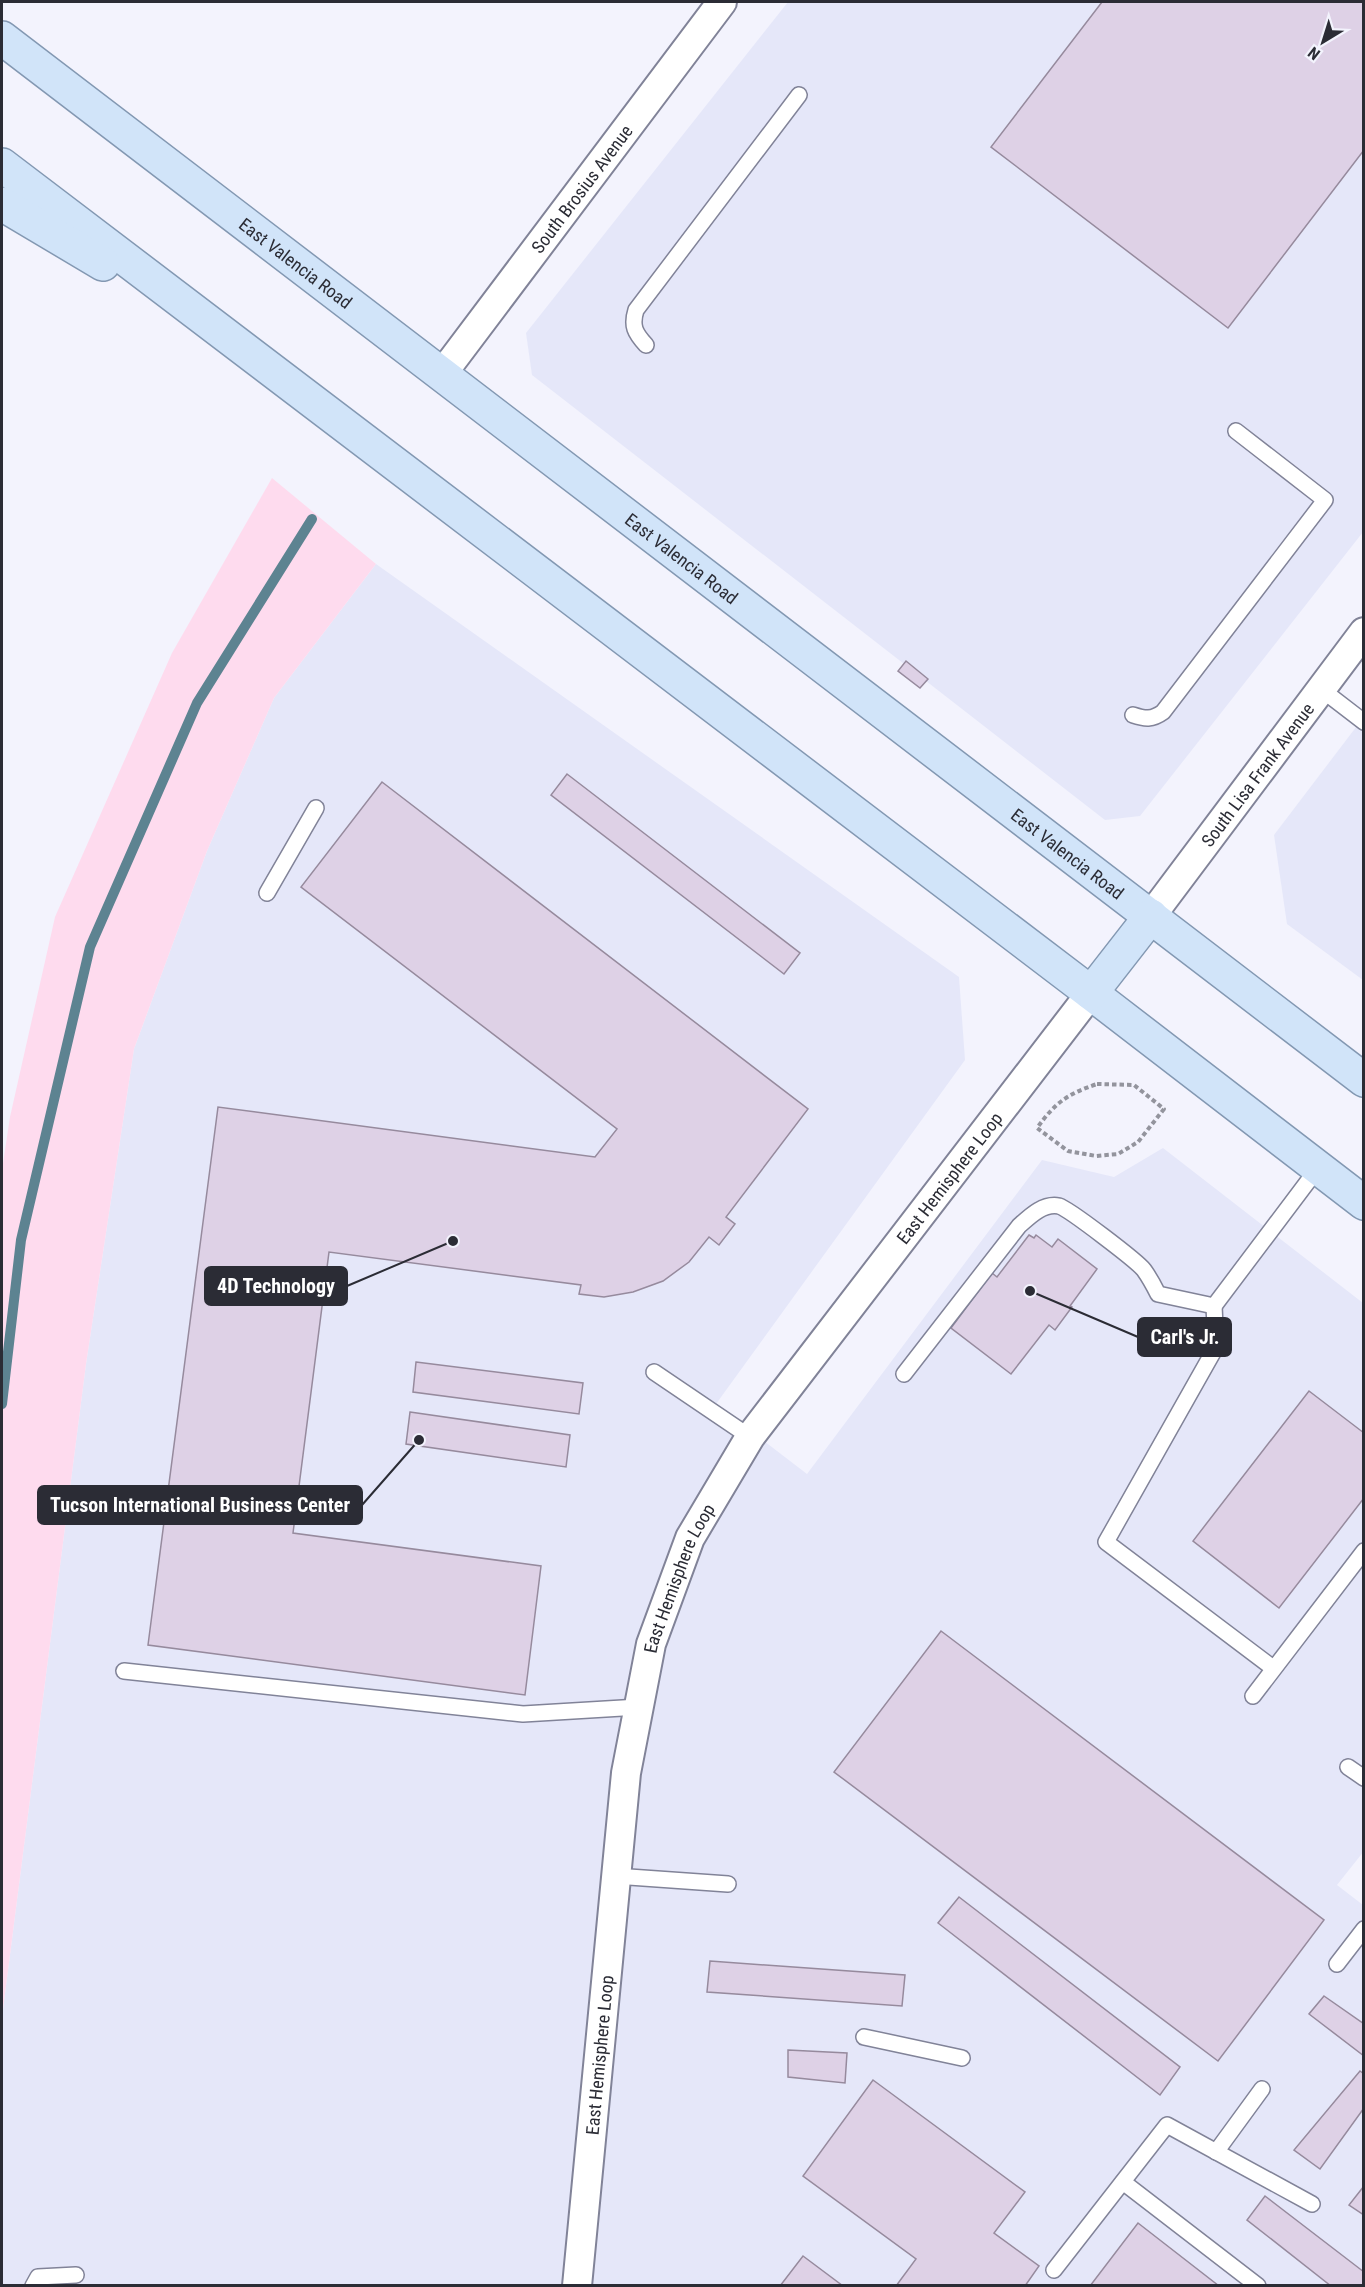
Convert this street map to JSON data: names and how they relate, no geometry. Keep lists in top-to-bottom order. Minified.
{"streets":{"main road":["East Valencia Road"],"street":["South Brosius Avenue","South Lisa Frank Avenue","East Hemisphere Loop"]},"crossings":[["South Brosius Avenue","East Valencia Road"],["East Valencia Road","South Lisa Frank Avenue"]],"places":["4D Technology","Carl's Jr.","Tucson International Business Center"],"north":"bottom left"}
